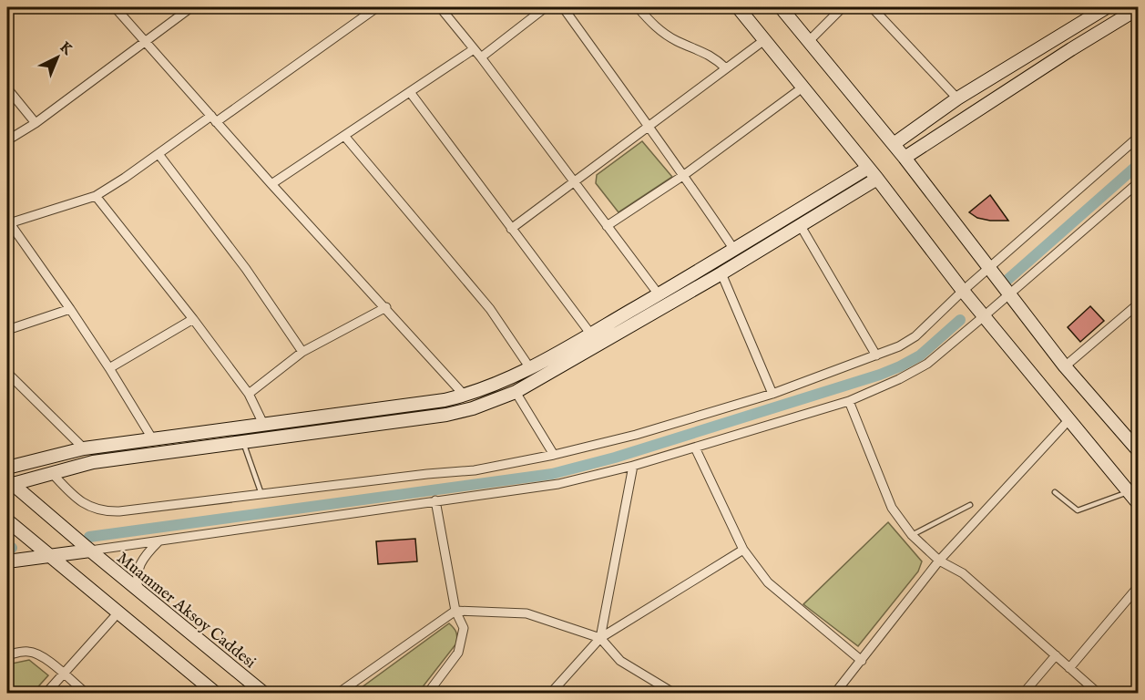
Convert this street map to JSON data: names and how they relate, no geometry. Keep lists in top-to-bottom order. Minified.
{"streets":{"street":["Muammer Aksoy Caddesi"]},"north":"top right"}
